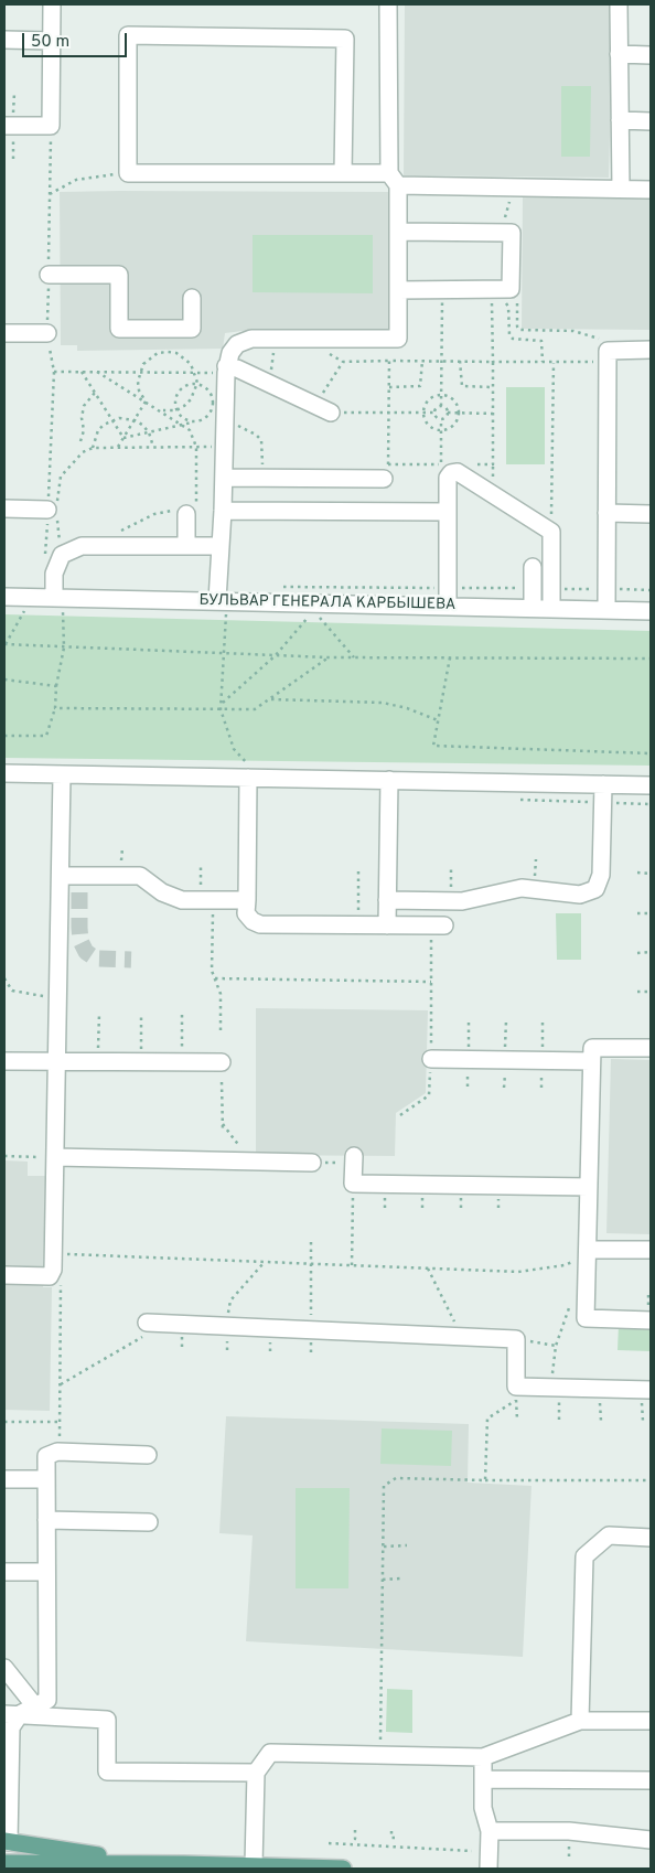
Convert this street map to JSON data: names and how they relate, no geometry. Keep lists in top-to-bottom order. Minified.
{"streets":{"street":["БУЛЬВАР ГЕНЕРАЛА КАРБЫШЕВА"]},"scale_bar":"50 m"}
